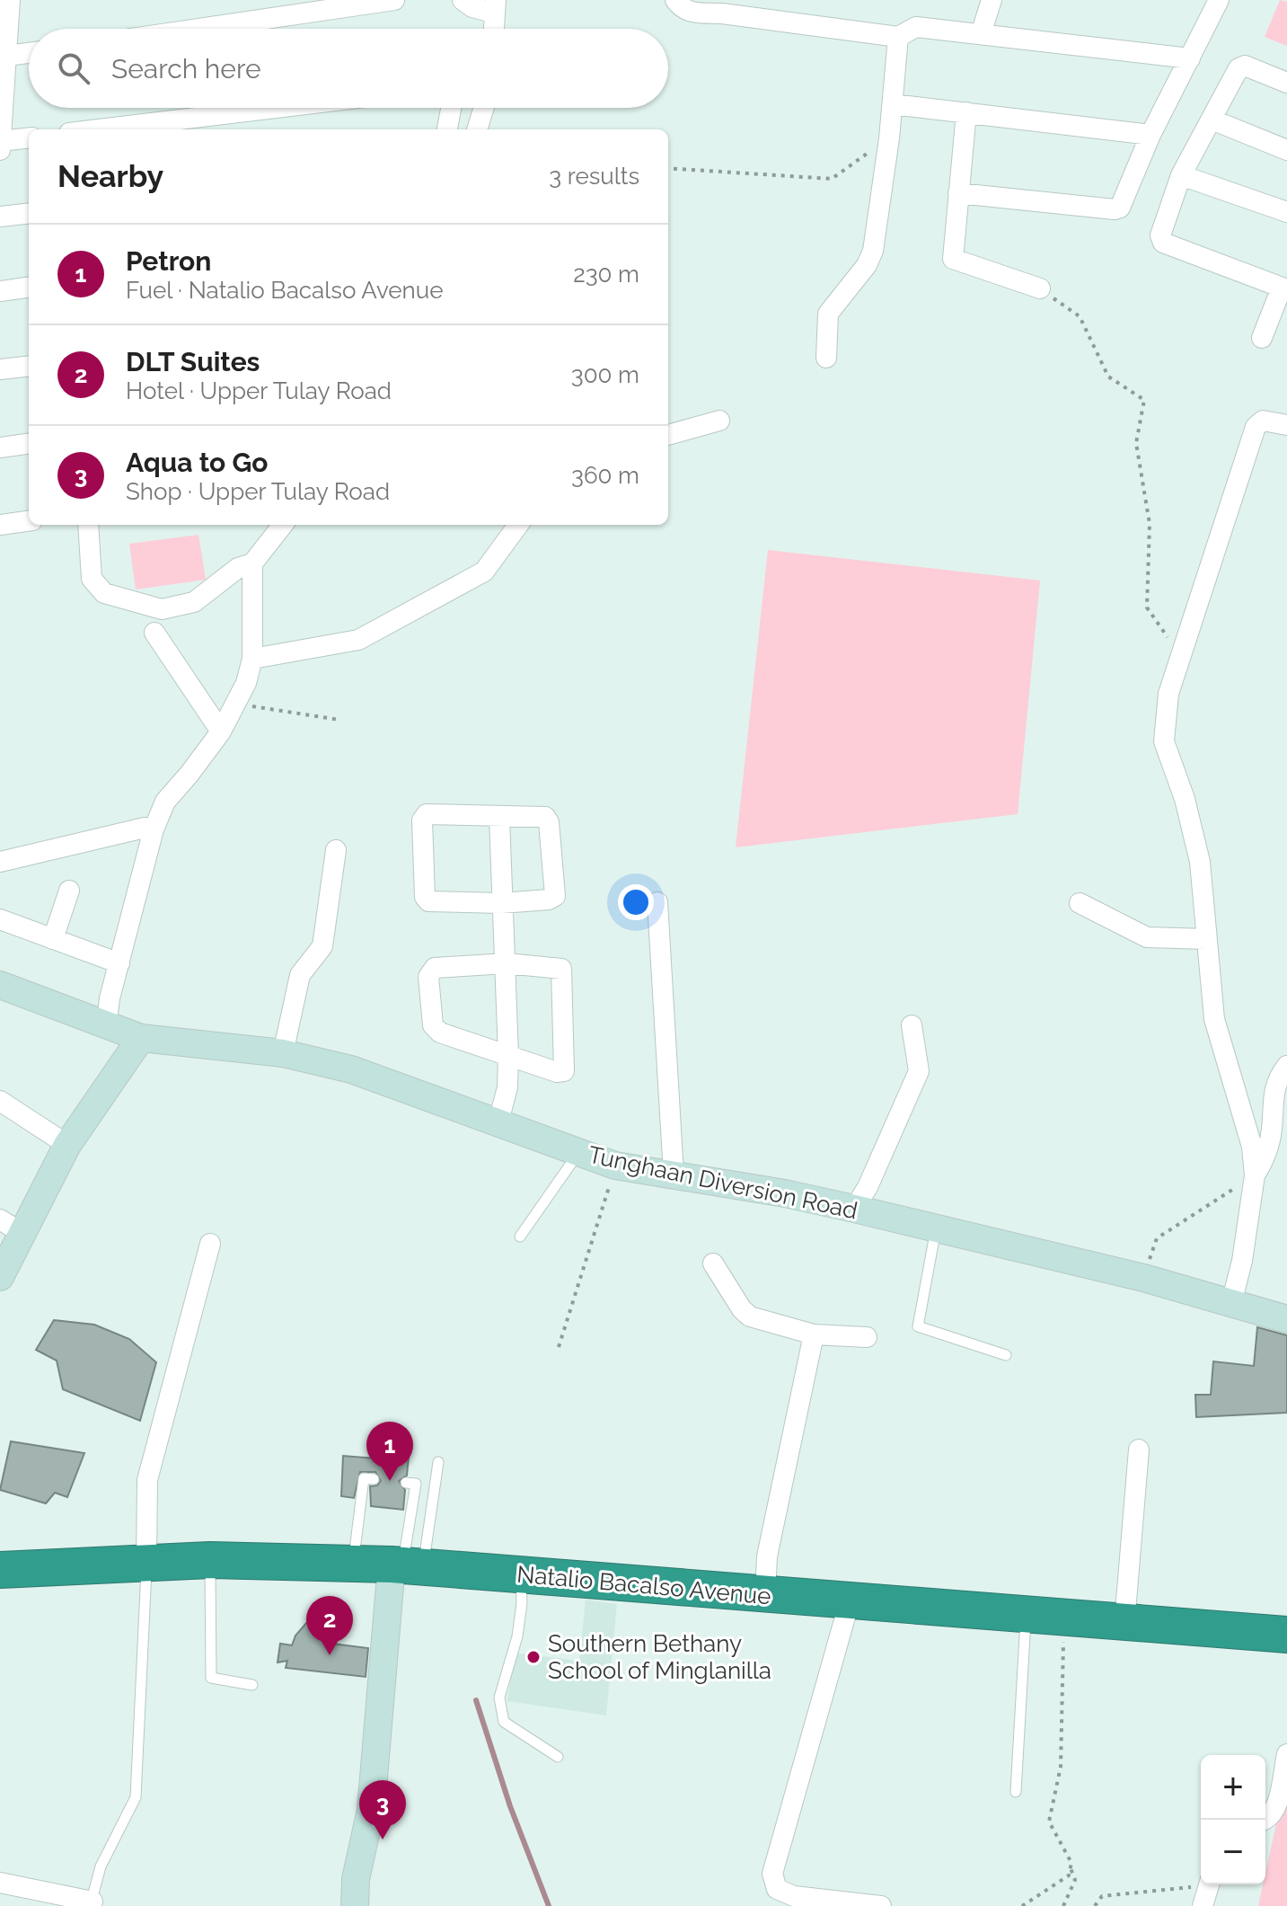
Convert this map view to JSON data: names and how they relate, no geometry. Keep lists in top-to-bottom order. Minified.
{"streets":{"highway":["Natalio Bacalso Avenue"],"street":["Tunghaan Diversion Road"]},"places":["Southern Bethany School of Minglanilla"],"page":{"search":"Search here","heading":["Nearby","3 results"],"list":[{"mark":"1","name":"Petron","note":"Fuel · Natalio Bacalso Avenue","value":"230 m"},{"mark":"2","name":"DLT Suites","note":"Hotel · Upper Tulay Road","value":"300 m"},{"mark":"3","name":"Aqua to Go","note":"Shop · Upper Tulay Road","value":"360 m"}],"pins":["1","2","3"],"map_buttons":["+","−"]}}
